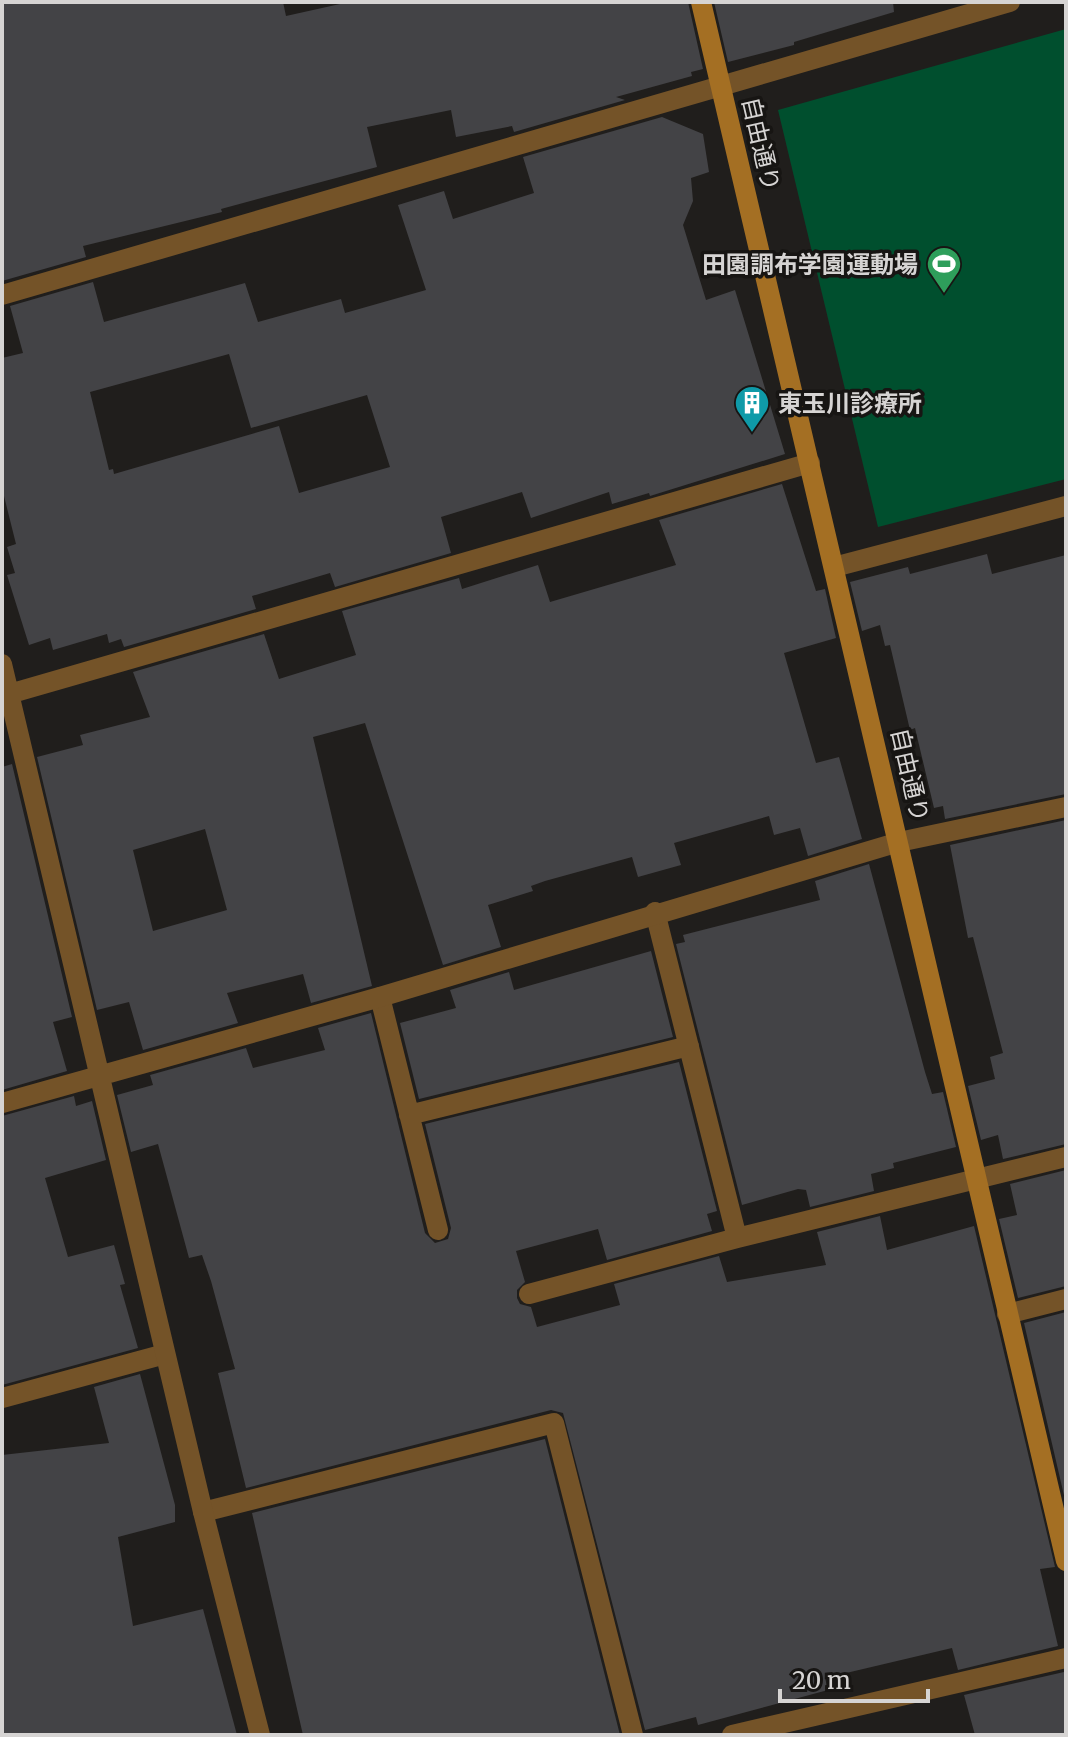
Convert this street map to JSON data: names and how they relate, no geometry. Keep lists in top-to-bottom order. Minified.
{"streets":{"street":["自由通り"]},"places":{"sports":["田園調布学園運動場"],"building":["東玉川診療所"]},"scale_bar":"20 m"}
